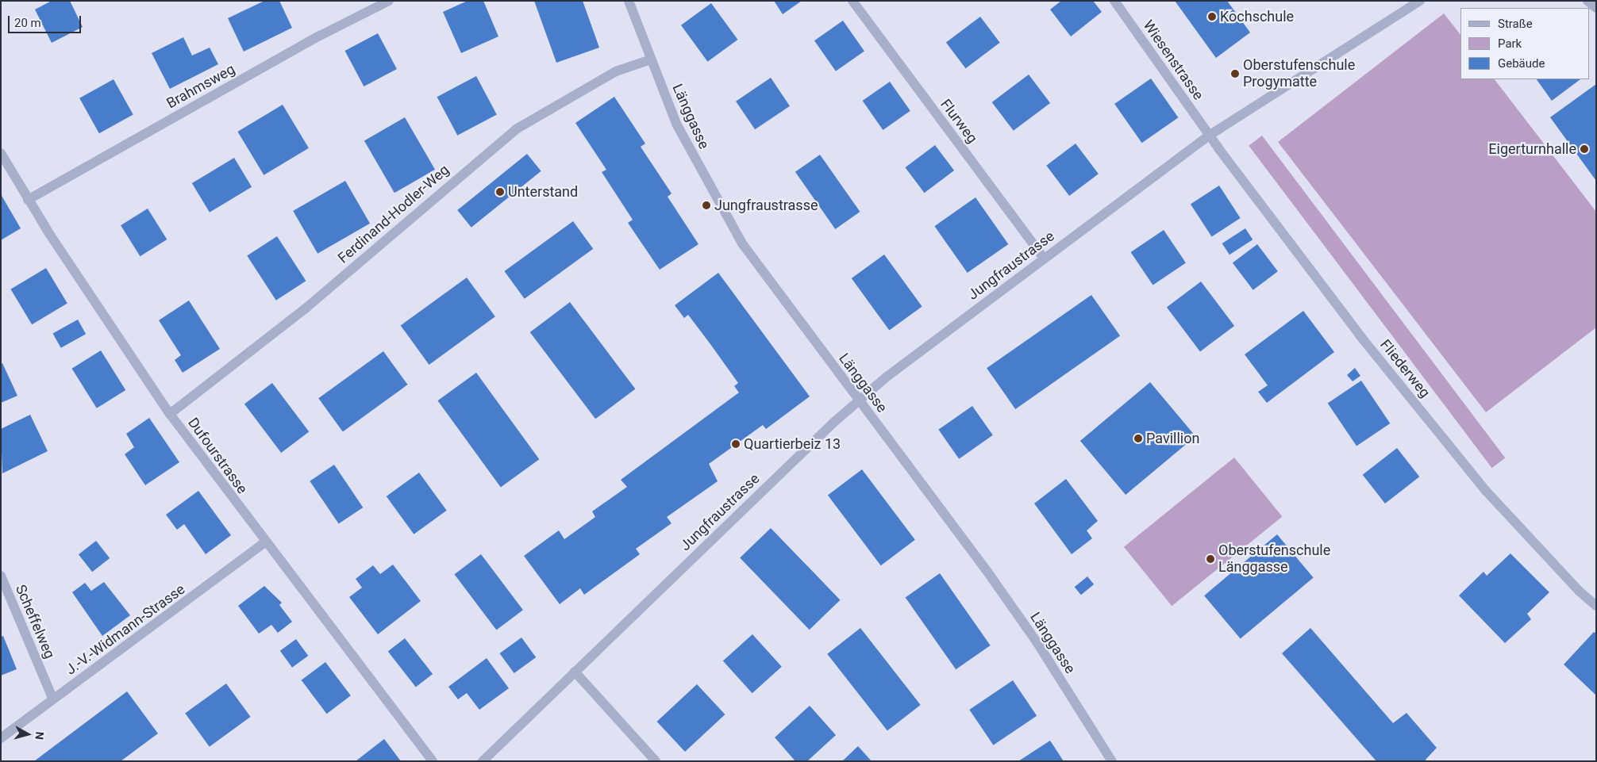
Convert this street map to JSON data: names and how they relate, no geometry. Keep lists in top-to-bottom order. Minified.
{"streets":{"street":["Wiesenstrasse","Brahmsweg","Länggasse","Flurweg","Ferdinand-Hodler-Weg","Jungfraustrasse","Fliederweg","Dufourstrasse","Scheffelweg","J.-V.-Widmann-Strasse"]},"crossings":[["Wiesenstrasse","Jungfraustrasse"],["Wiesenstrasse","Fliederweg"],["Brahmsweg","Dufourstrasse"],["Länggasse","Ferdinand-Hodler-Weg"],["Länggasse","Jungfraustrasse"],["Flurweg","Jungfraustrasse"],["Ferdinand-Hodler-Weg","Dufourstrasse"],["Jungfraustrasse","Fliederweg"],["Dufourstrasse","J.-V.-Widmann-Strasse"],["Scheffelweg","J.-V.-Widmann-Strasse"]],"places":["Kochschule","Oberstufenschule Progymatte","Eigerturnhalle","Unterstand","Jungfraustrasse","Pavillion","Quartierbeiz 13","Oberstufenschule Länggasse"],"legend":["Straße","Park","Gebäude"],"scale_bar":"20 m","north":"right"}
